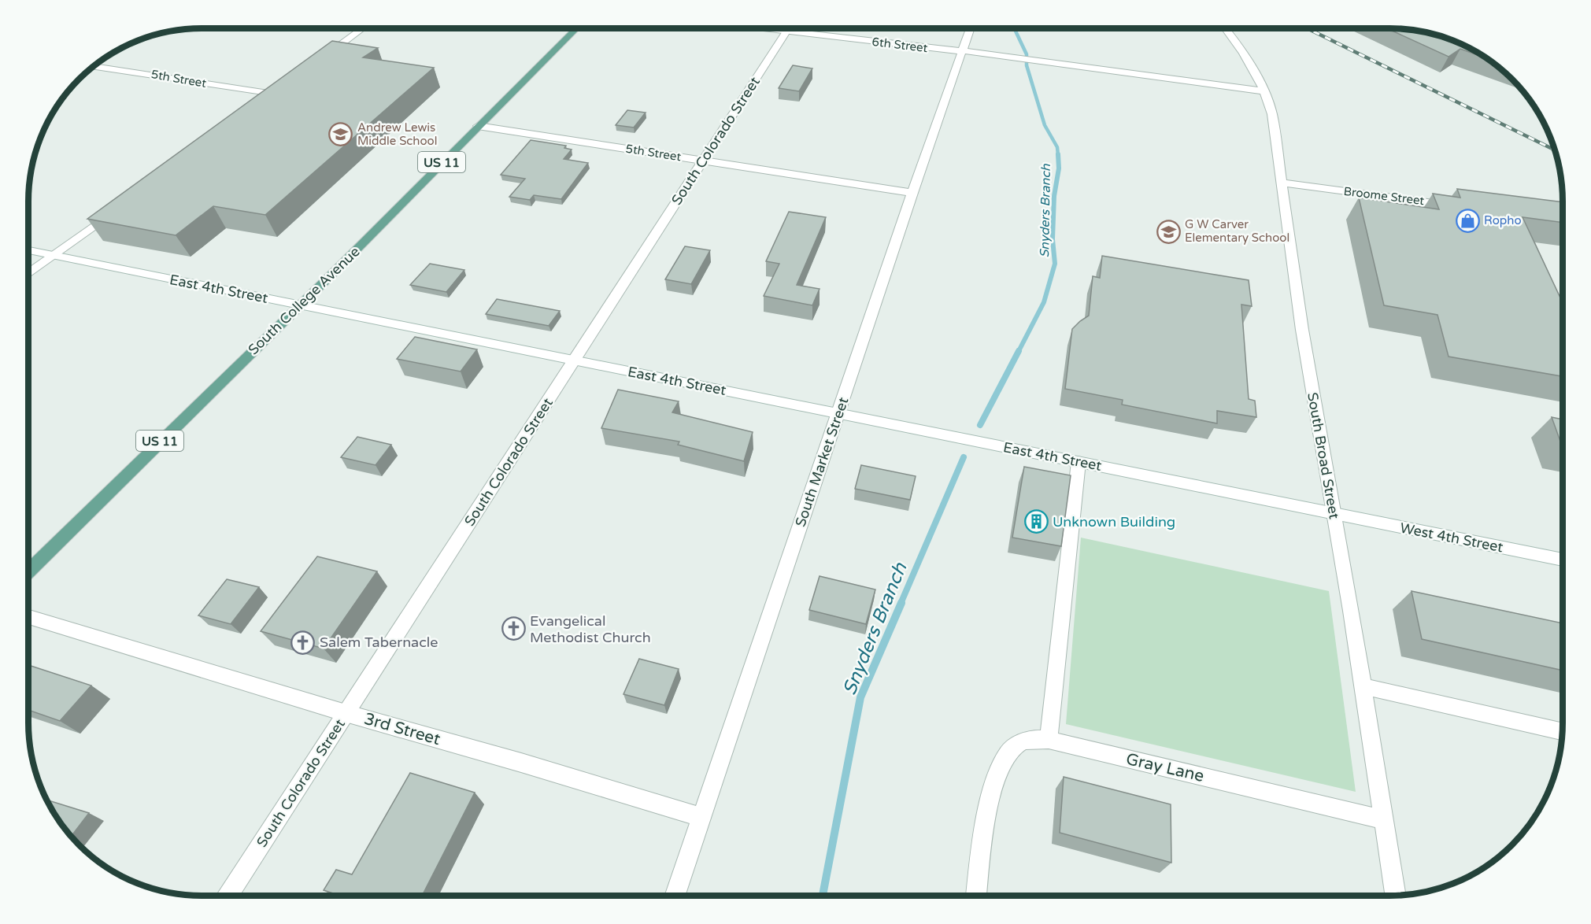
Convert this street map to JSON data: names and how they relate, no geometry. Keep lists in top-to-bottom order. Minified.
{"streets":{"main road":["US 11","South College Avenue"],"street":["6th Street","5th Street","South Colorado Street","Broome Street","East 4th Street","South Broad Street","South Market Street","West 4th Street","3rd Street","Gray Lane"]},"crossings":[["6th Street","South Broad Street"],["6th Street","South Market Street"],["5th Street","South Colorado Street"],["5th Street","South College Avenue"],["5th Street","South Market Street"],["South Colorado Street","East 4th Street"],["South Colorado Street","3rd Street"],["Broome Street","South Broad Street"],["East 4th Street","South College Avenue"],["East 4th Street","South Broad Street"],["East 4th Street","South Market Street"],["East 4th Street","West 4th Street"],["South Broad Street","West 4th Street"],["South Broad Street","Gray Lane"],["South Market Street","3rd Street"]],"water":["Snyders Branch"],"places":{"school or university":["Andrew Lewis Middle School","G W Carver Elementary School"],"shop":["Ropho"],"building":["Unknown Building"],"church":["Evangelical Methodist Church","Salem Tabernacle"]}}
